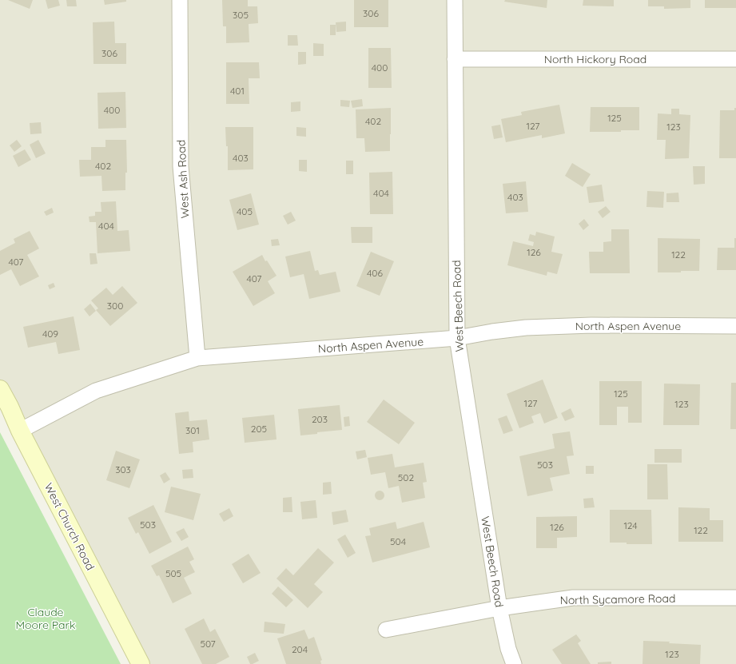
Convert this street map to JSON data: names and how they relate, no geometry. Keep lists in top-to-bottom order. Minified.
{"streets":{"main road":["West Church Road"],"street":["North Hickory Road","West Ash Road","West Beech Road","North Aspen Avenue","North Sycamore Road"]},"crossings":[["North Hickory Road","West Beech Road"],["West Ash Road","North Aspen Avenue"],["West Beech Road","North Aspen Avenue"],["West Beech Road","North Sycamore Road"],["North Aspen Avenue","West Church Road"]],"parks":["Claude Moore Park"],"house_numbers":["306","305","306","400","401","400","125","402","127","123","403","402","404","403","405","404","126","122","407","406","407","300","409","125","127","123","203","205","301","503","303","502","503","124","126","122","504","505","507","204","123"]}
